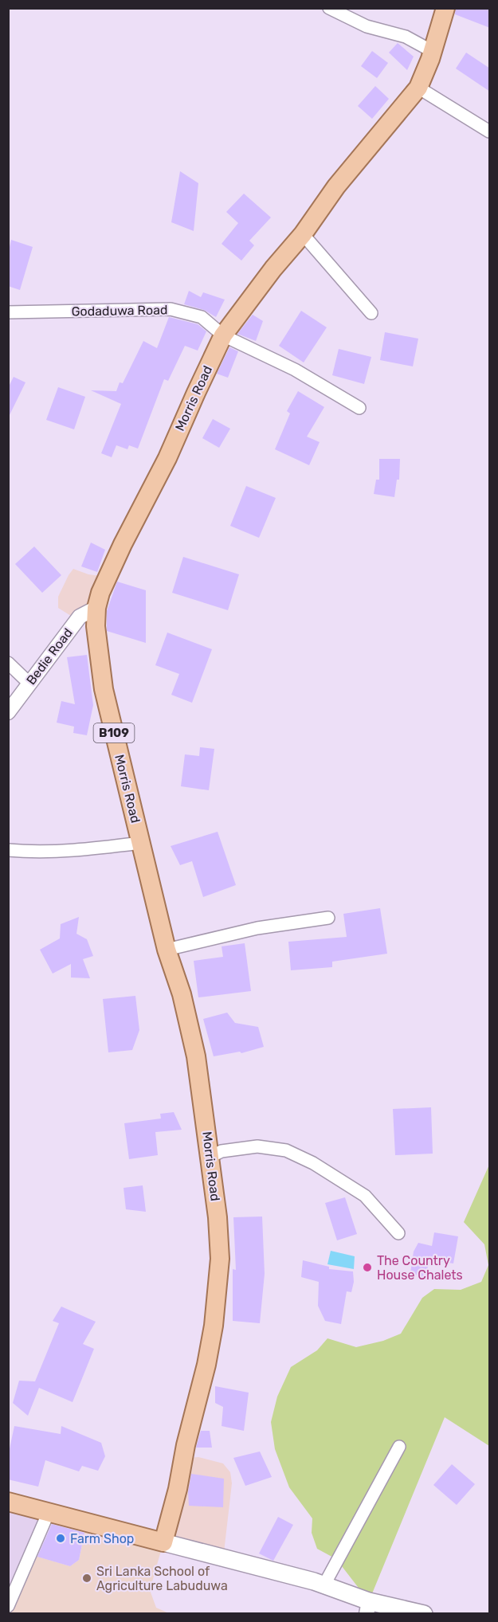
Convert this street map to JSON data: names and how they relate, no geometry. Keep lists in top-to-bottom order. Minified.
{"streets":{"main road":["Morris Road","B109"],"street":["Godaduwa Road","Bedie Road"]},"crossings":[["Godaduwa Road","Morris Road"],["Morris Road","Bedie Road"]],"places":["The Country House Chalets","Farm Shop","Sri Lanka School of Agriculture Labuduwa"]}
